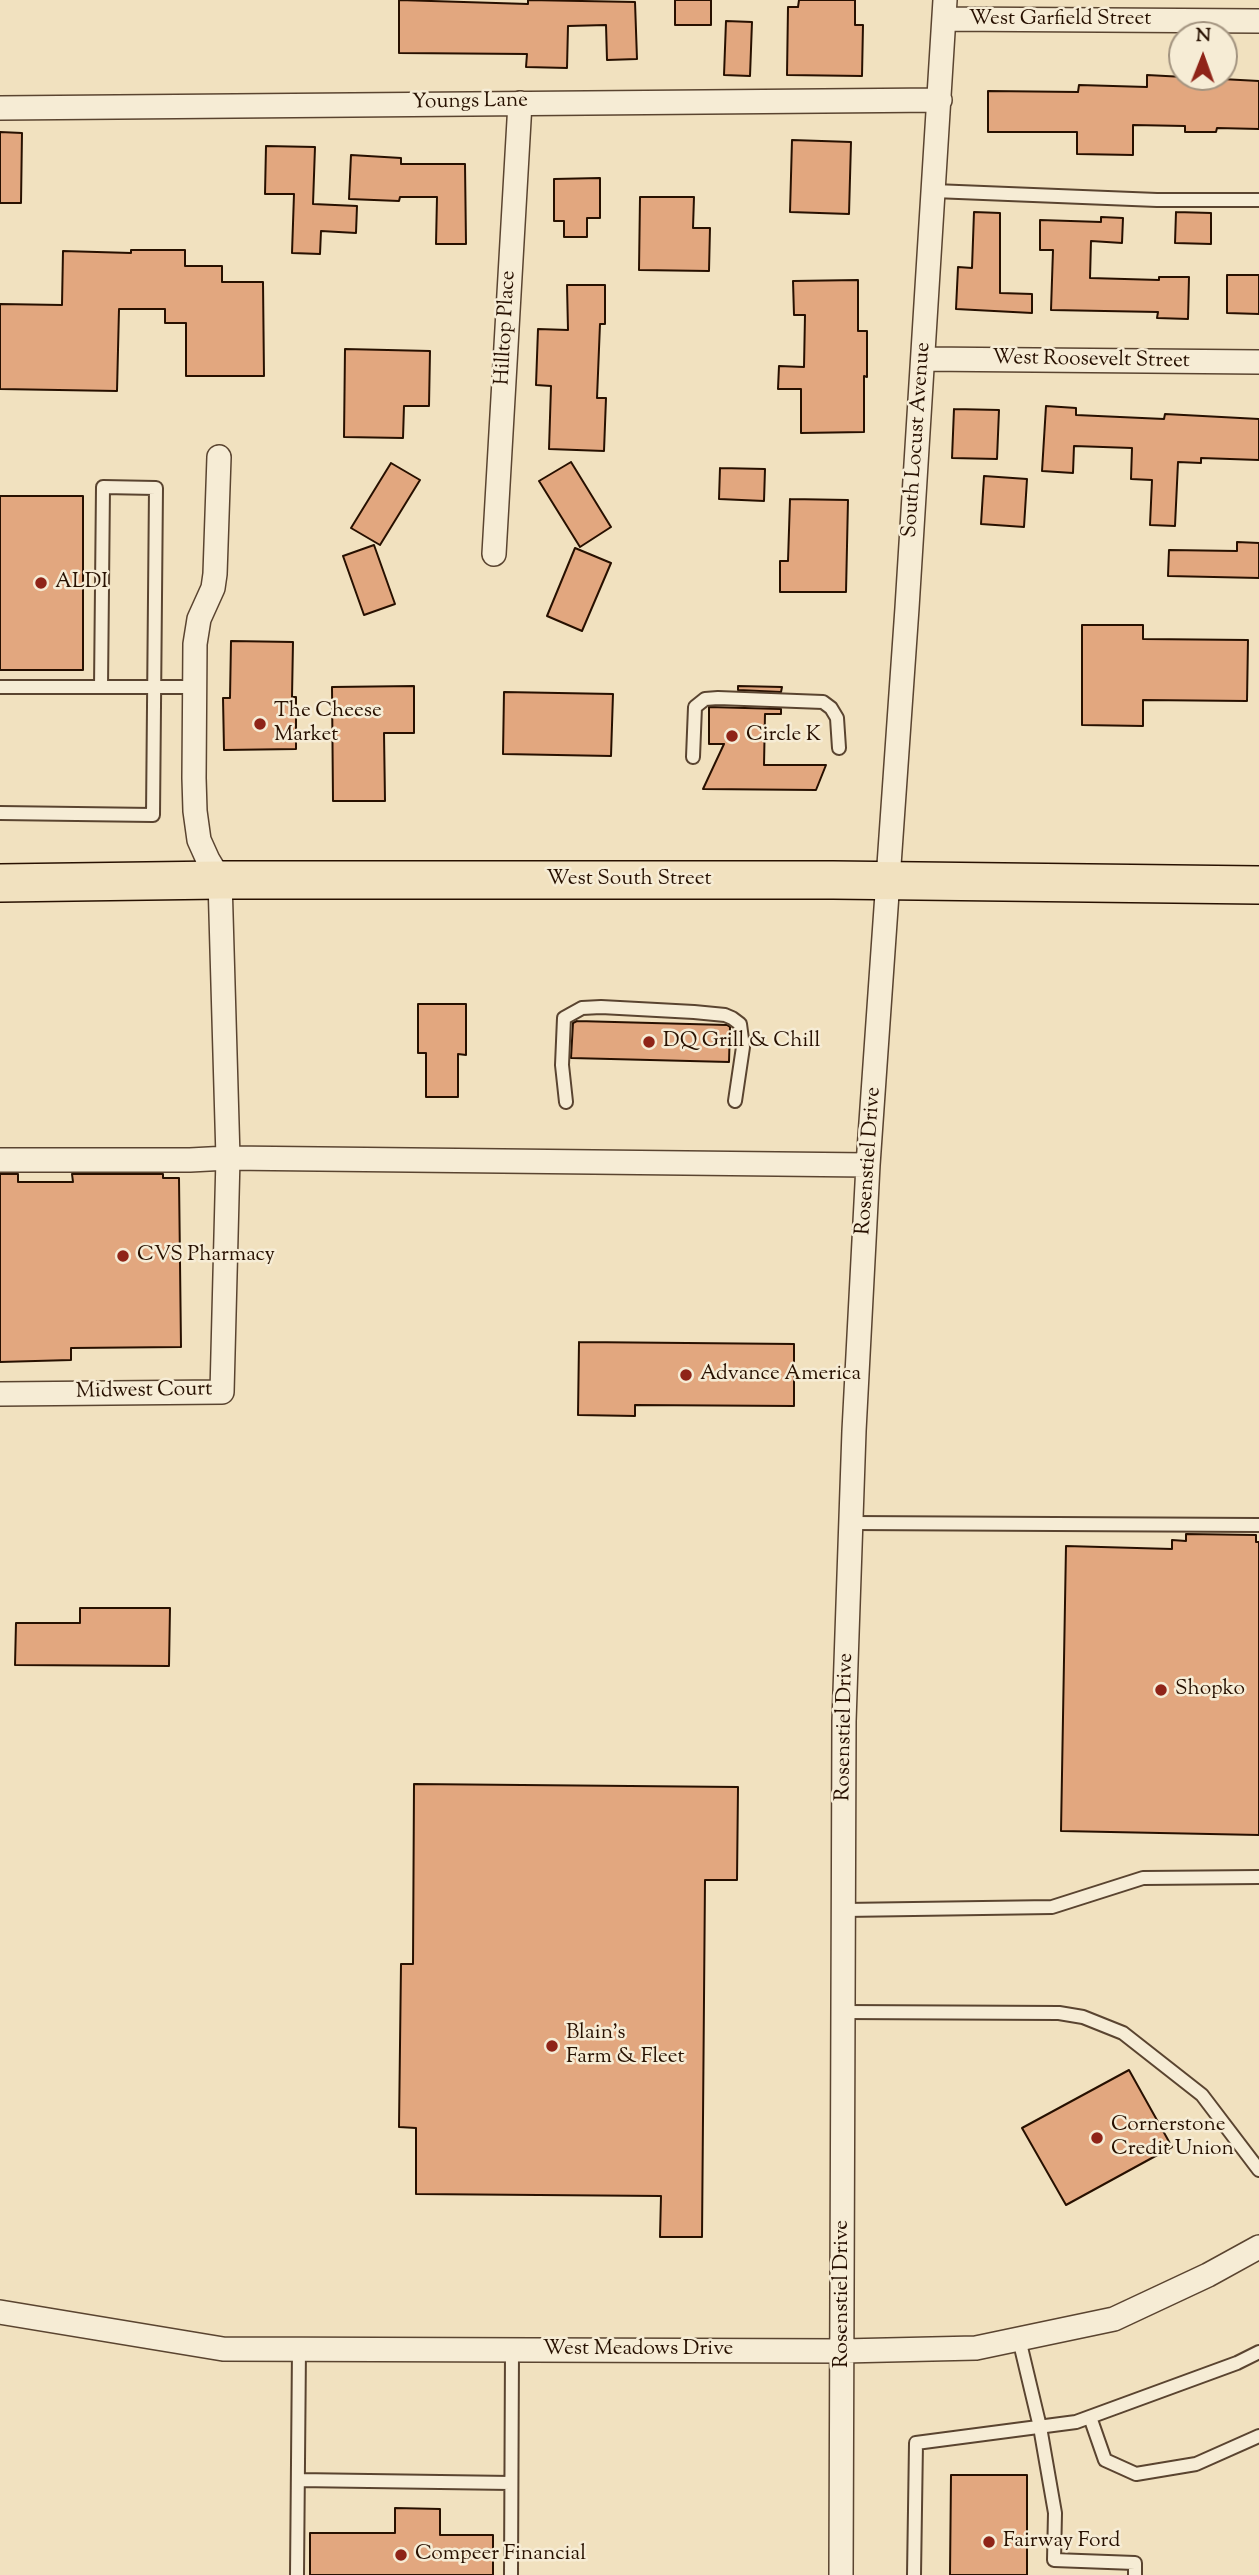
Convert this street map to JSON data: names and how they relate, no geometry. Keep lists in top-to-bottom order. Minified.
{"streets":{"main road":["West South Street"],"street":["West Garfield Street","Youngs Lane","Hilltop Place","West Roosevelt Street","South Locust Avenue","Rosenstiel Drive","Midwest Court","West Meadows Drive"]},"crossings":[["West Garfield Street","South Locust Avenue"],["Youngs Lane","Hilltop Place"],["Youngs Lane","South Locust Avenue"],["West Roosevelt Street","South Locust Avenue"],["South Locust Avenue","West South Street"],["South Locust Avenue","Rosenstiel Drive"],["West South Street","Rosenstiel Drive"],["West South Street","Midwest Court"],["Rosenstiel Drive","West Meadows Drive"]],"places":["ALDI","The Cheese Market","Circle K","DQ Grill & Chill","CVS Pharmacy","Advance America","Shopko","Blain's Farm & Fleet","Cornerstone Credit Union","Fairway Ford","Compeer Financial"],"north":"top"}
